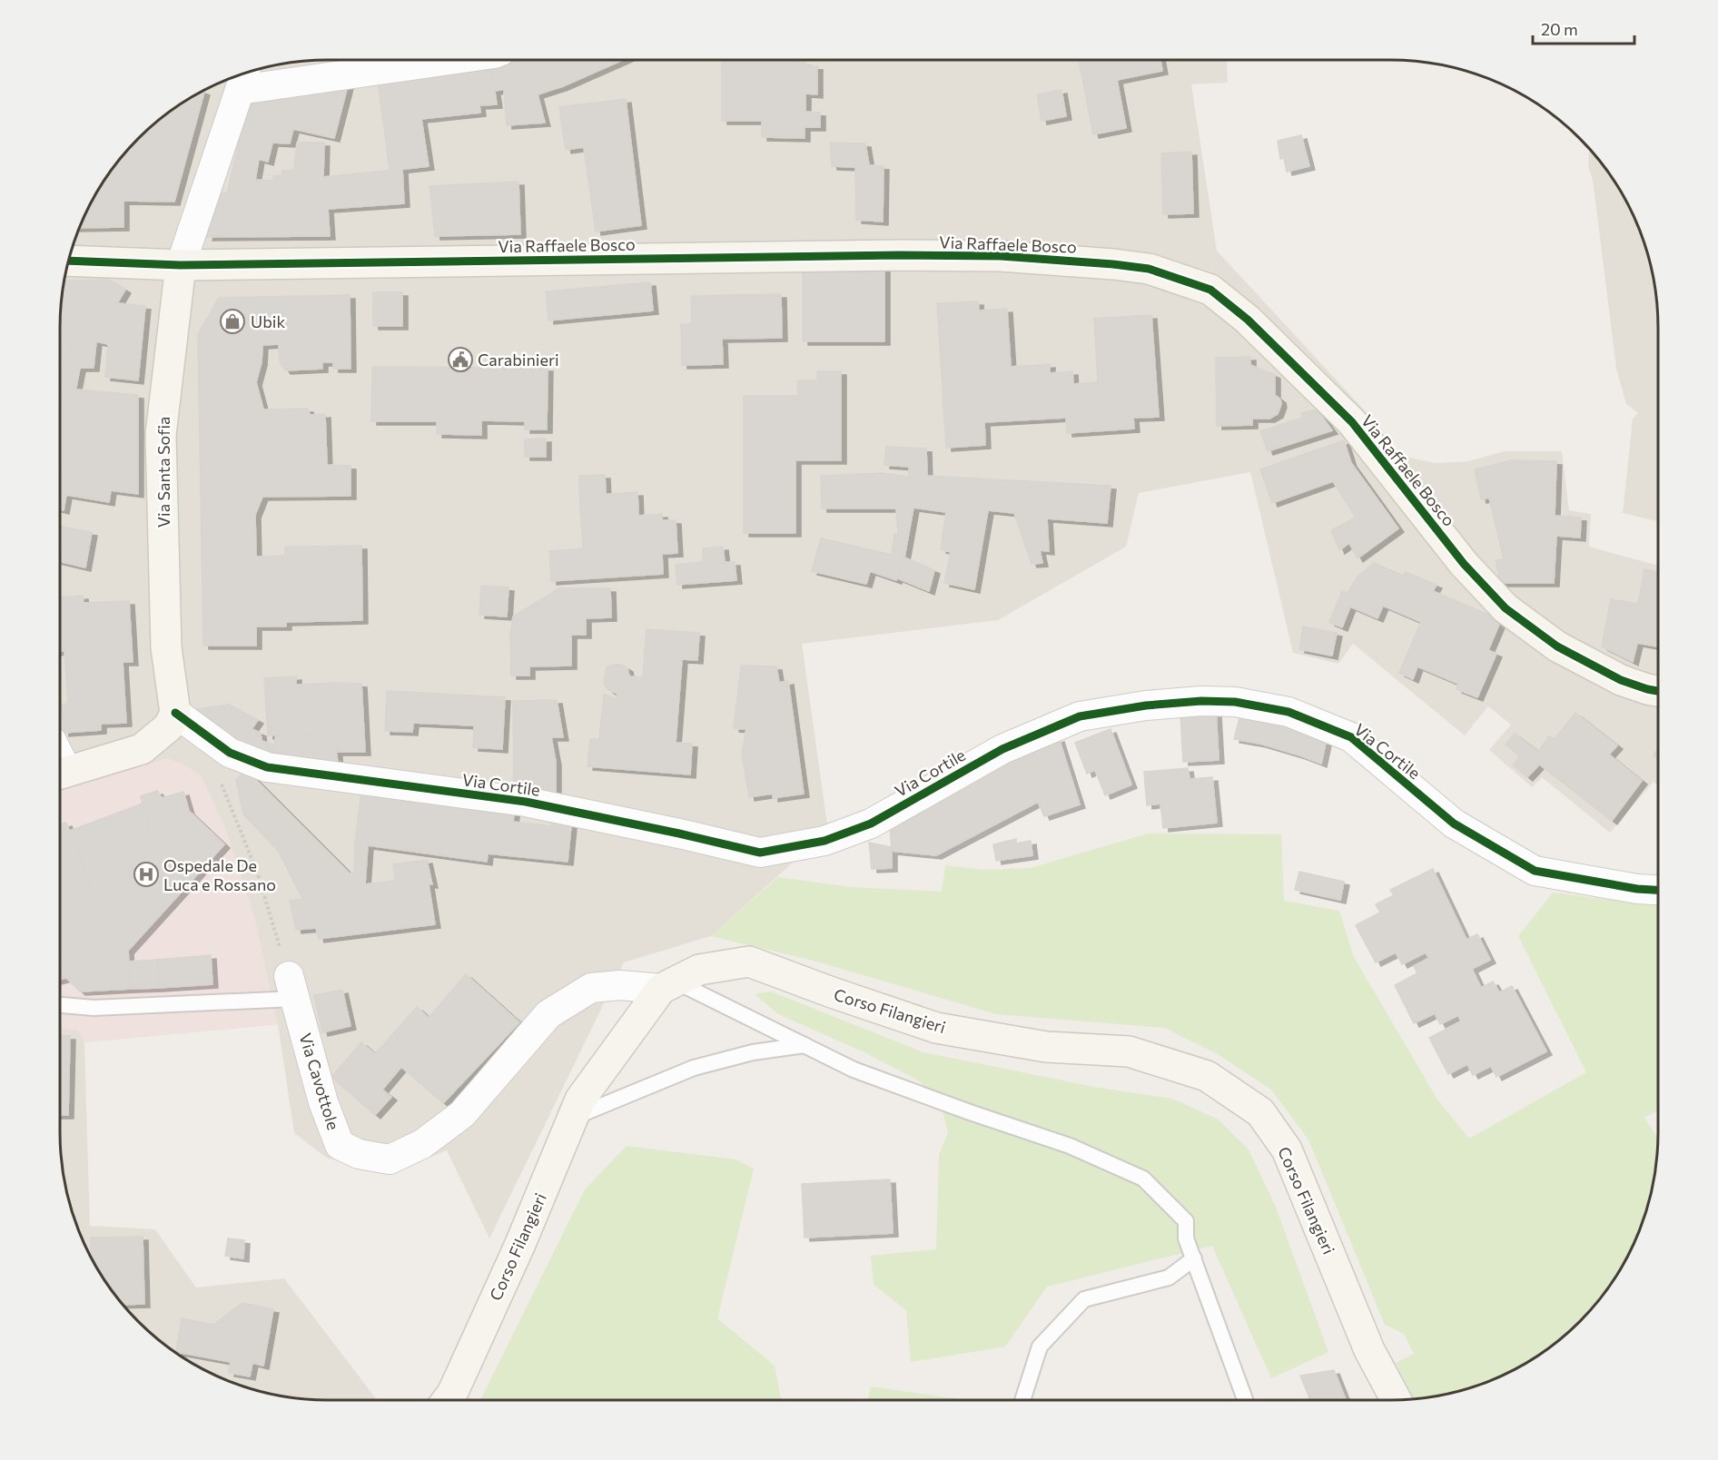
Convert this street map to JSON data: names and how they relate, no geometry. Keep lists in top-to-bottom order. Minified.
{"streets":{"street":["Via Raffaele Bosco","Via Santa Sofia","Via Cortile","Corso Filangieri","Via Cavottole"]},"crossings":[["Via Raffaele Bosco","Via Santa Sofia"],["Via Santa Sofia","Via Cortile"],["Corso Filangieri","Via Cavottole"]],"places":{"shop":["Ubik"],"public building":["Carabinieri"],"hospital":["Ospedale De Luca e Rossano"]},"scale_bar":"20 m"}
